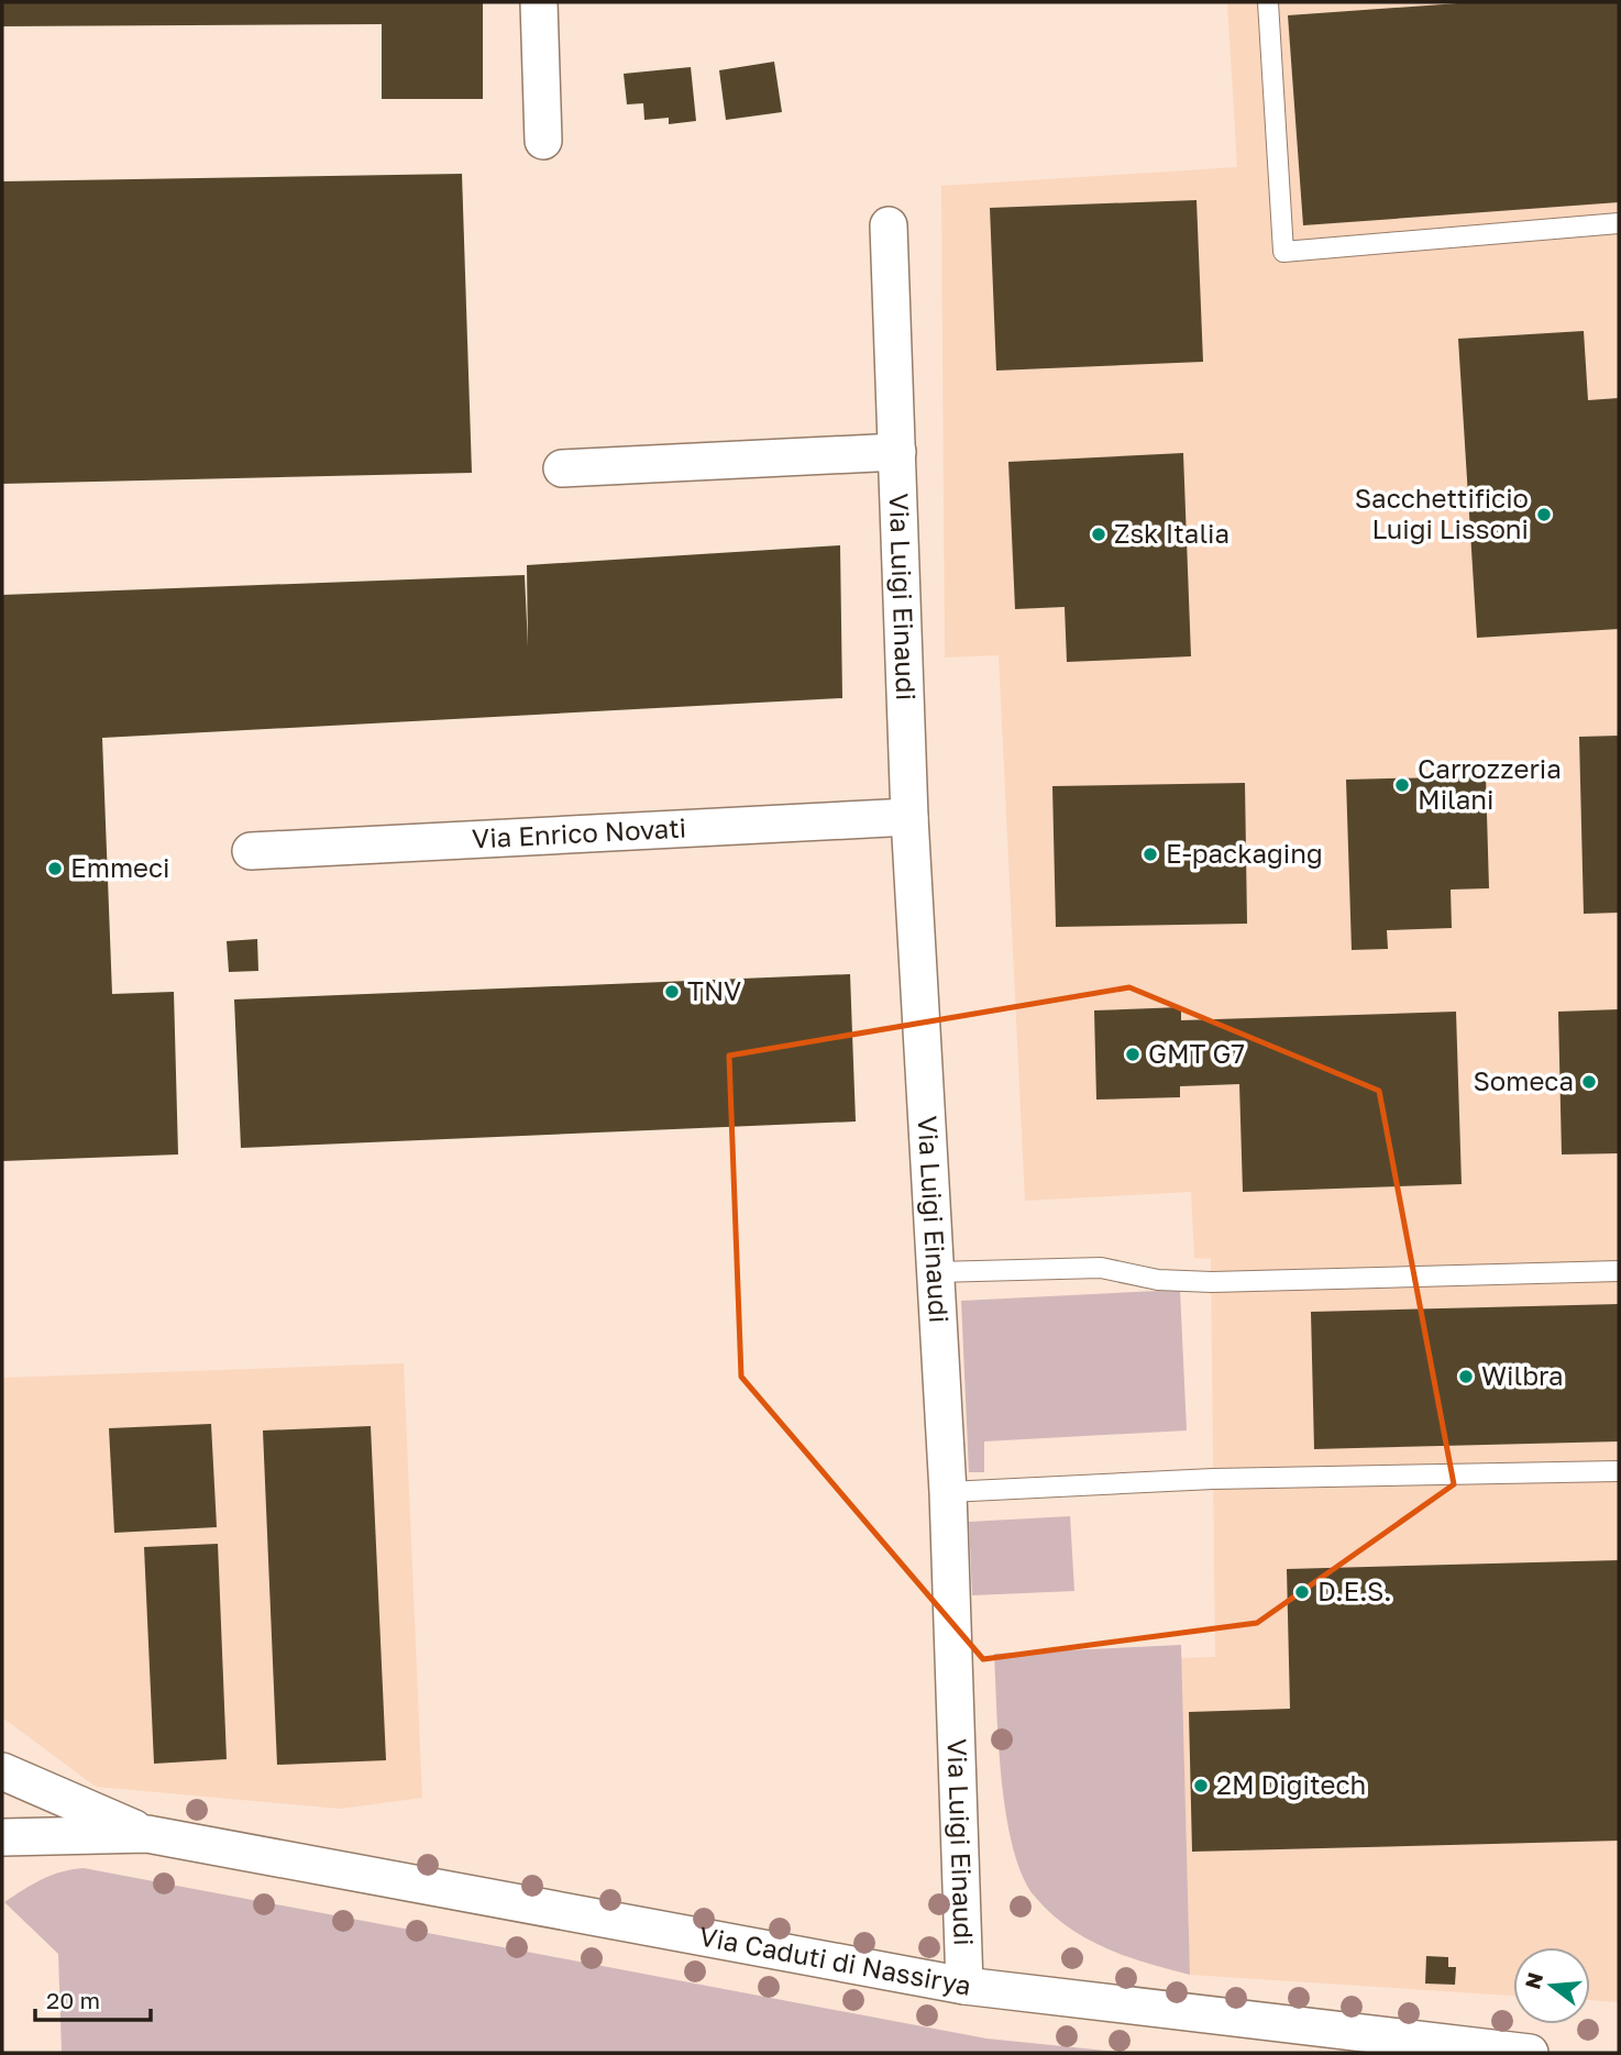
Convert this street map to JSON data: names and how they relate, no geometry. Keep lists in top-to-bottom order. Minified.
{"streets":{"street":["Via Luigi Einaudi","Via Enrico Novati","Via Caduti di Nassirya"]},"crossings":[["Via Luigi Einaudi","Via Enrico Novati"],["Via Luigi Einaudi","Via Caduti di Nassirya"]],"places":["Sacchettificio Luigi Lissoni","Zsk Italia","Carrozzeria Milani","E-packaging","Emmeci","TNV","GMT G7","Someca","Wilbra","D.E.S.","2M Digitech"],"scale_bar":"20 m","north":"left"}
